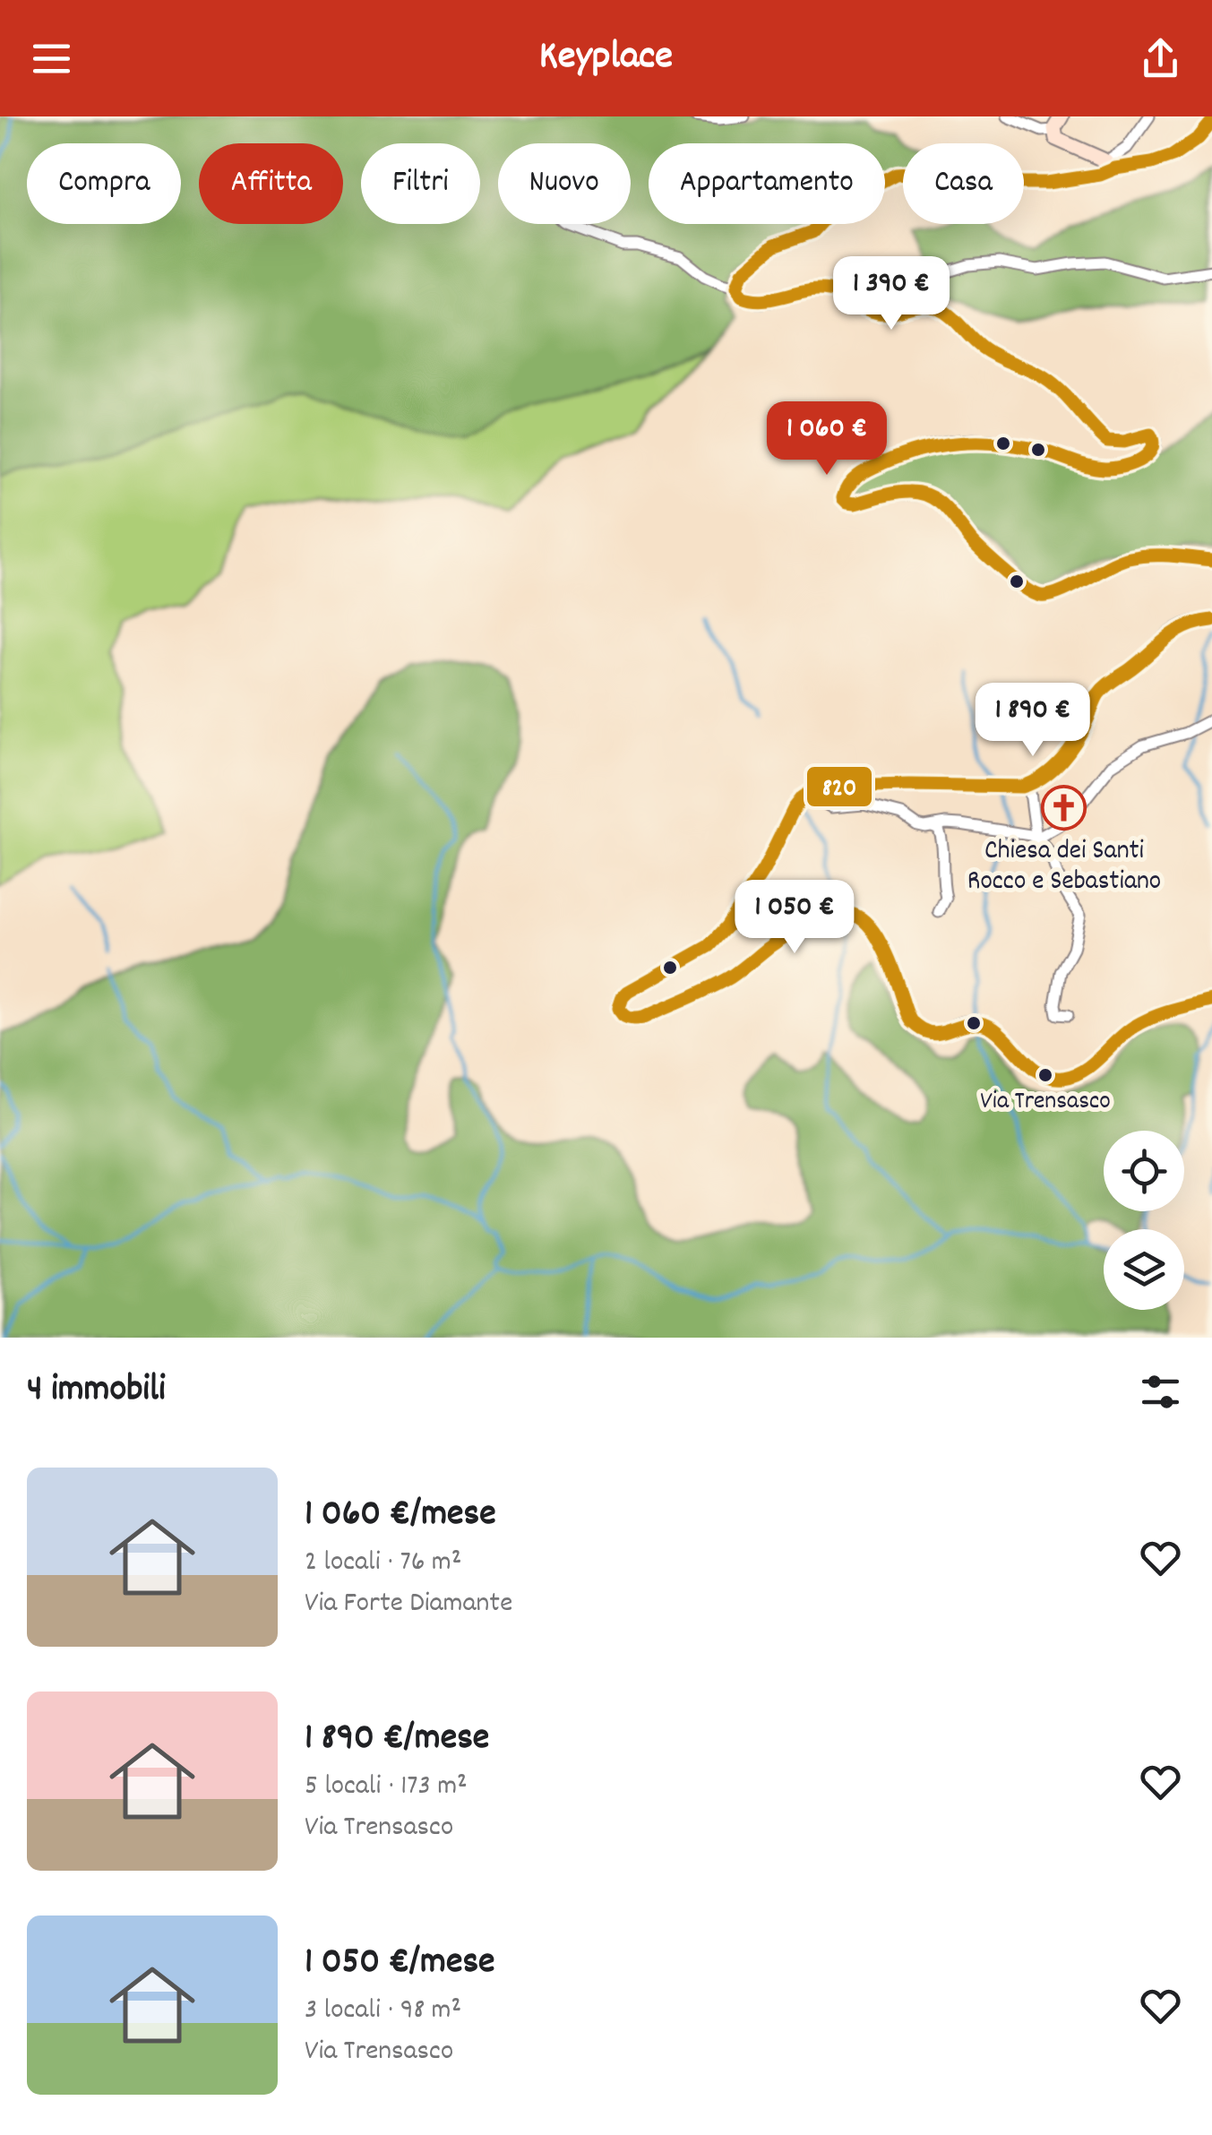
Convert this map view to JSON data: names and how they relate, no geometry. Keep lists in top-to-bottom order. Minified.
{"places":{"church":["Chiesa dei Santi Rocco e Sebastiano"],"other":["Via Trensasco"]},"lines":["transit line 820"],"page":{"header":"Keyplace","chip":["Compra","Affitta","Filtri","Nuovo","Appartamento","Casa"],"price":["1 390 €","1 060 €","1 890 €","1 050 €"],"heading":"4 immobili","list":[{"name":"1 060 €/mese","note":"2 locali · 76 m² · Via Forte Diamante"},{"name":"1 890 €/mese","note":"5 locali · 173 m² · Via Trensasco"},{"name":"1 050 €/mese","note":"3 locali · 98 m² · Via Trensasco"}]}}
